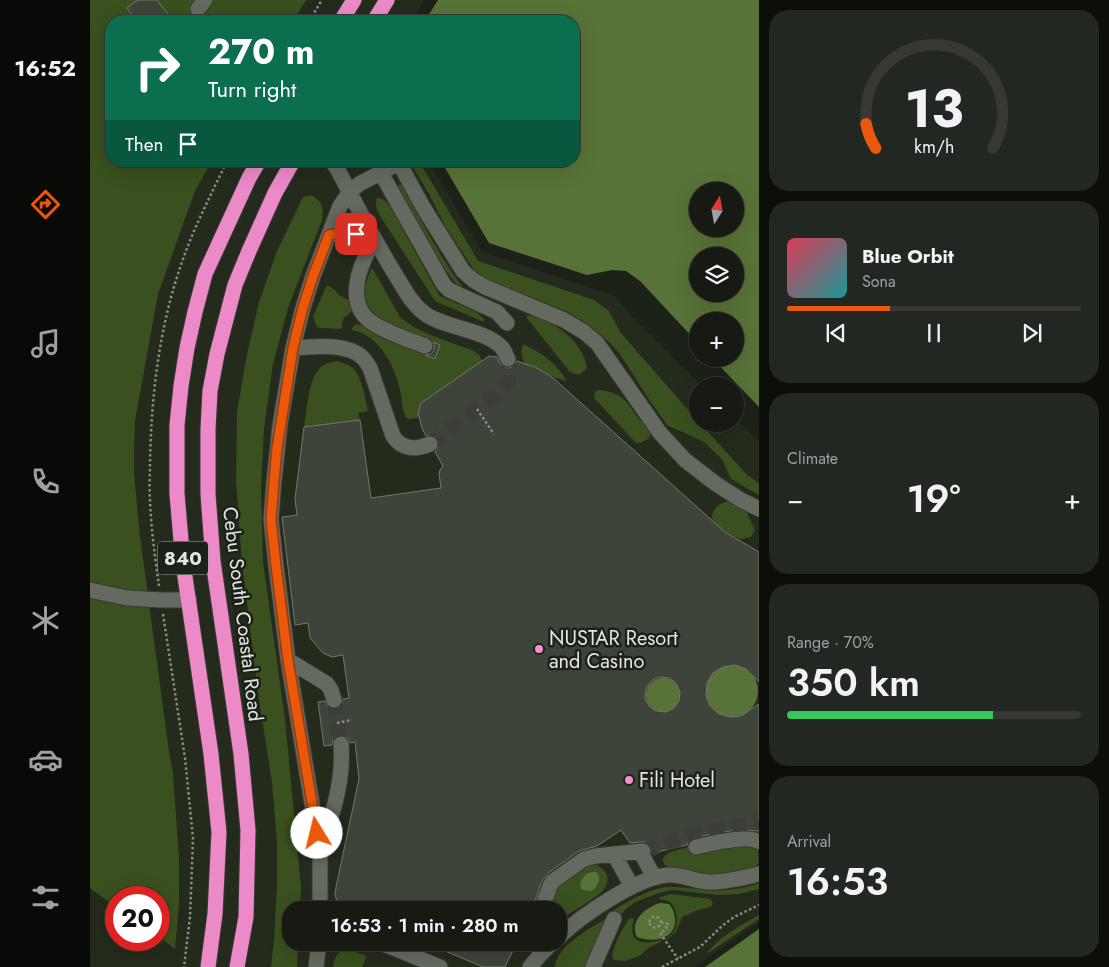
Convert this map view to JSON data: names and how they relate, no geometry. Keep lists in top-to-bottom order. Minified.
{"streets":{"highway":["840","Cebu South Coastal Road"]},"places":["NUSTAR Resort and Casino","Fili Hotel"],"north":"top","page":{"tabs":"16:52","turn":["270 m","Turn right"],"then":"Then","map_buttons":["+","−"],"song":["Blue Orbit","Sona"],"tile":["Climate",["Range · 70%","350 km"],["Arrival","16:53"]],"heat":["−","19°","+"],"limit":"20","trip":"16:53 · 1 min · 280 m","gauge":["13","km/h"]}}
